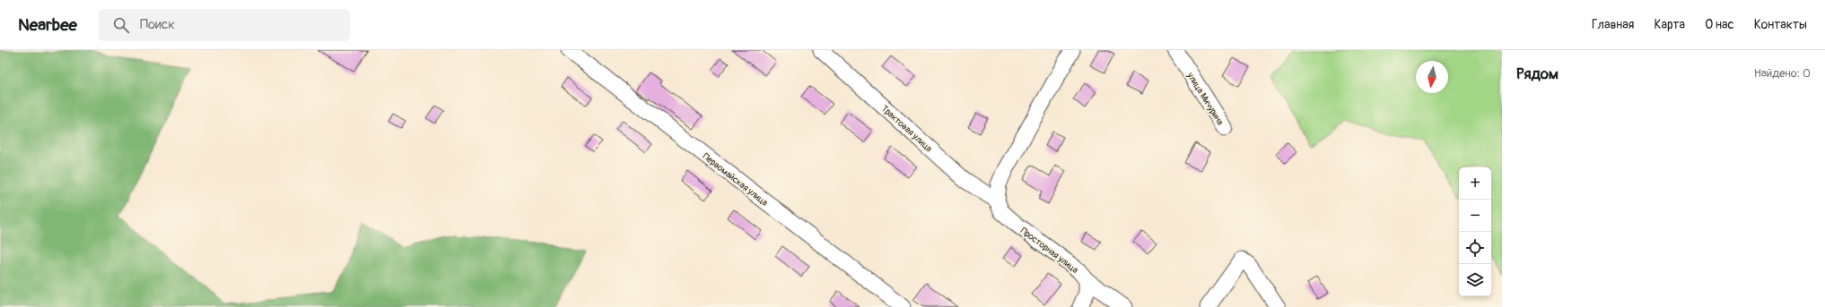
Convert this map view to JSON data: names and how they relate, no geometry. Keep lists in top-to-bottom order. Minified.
{"streets":{"street":["улица Мичурина","Трактовая улица","Первомайская улица","Просторная улица"]},"crossings":[["Трактовая улица","Просторная улица"]],"north":"bottom","page":{"header":"Nearbee","search":"Поиск","nav":["Главная","Карта","О нас","Контакты"],"heading":["Рядом","Найдено: 0"],"map_buttons":["+","−"]}}
